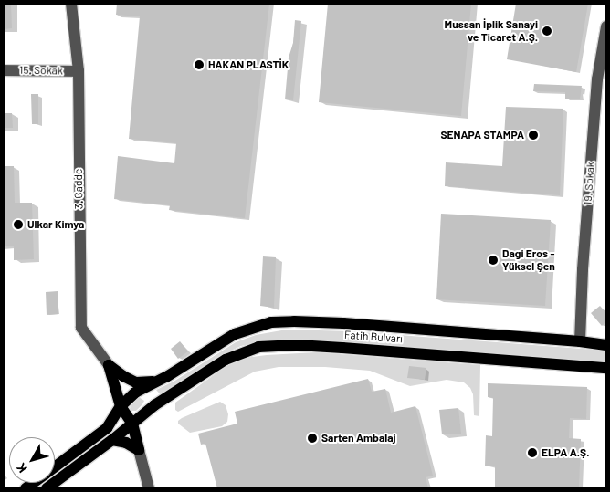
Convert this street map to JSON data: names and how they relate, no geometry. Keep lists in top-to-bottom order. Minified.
{"streets":{"main road":["Fatih Bulvarı"],"street":["15. Sokak","19. Sokak","3. Cadde"]},"crossings":[["15. Sokak","3. Cadde"]],"places":["Mussan İplik Sanayi ve Ticaret A.Ş.","HAKAN PLASTİK","SENAPA STAMPA","Ulkar Kimya","Dagi Eros - Yüksel Şen","Sarten Ambalaj","ELPA A.Ş."],"north":"bottom left"}
